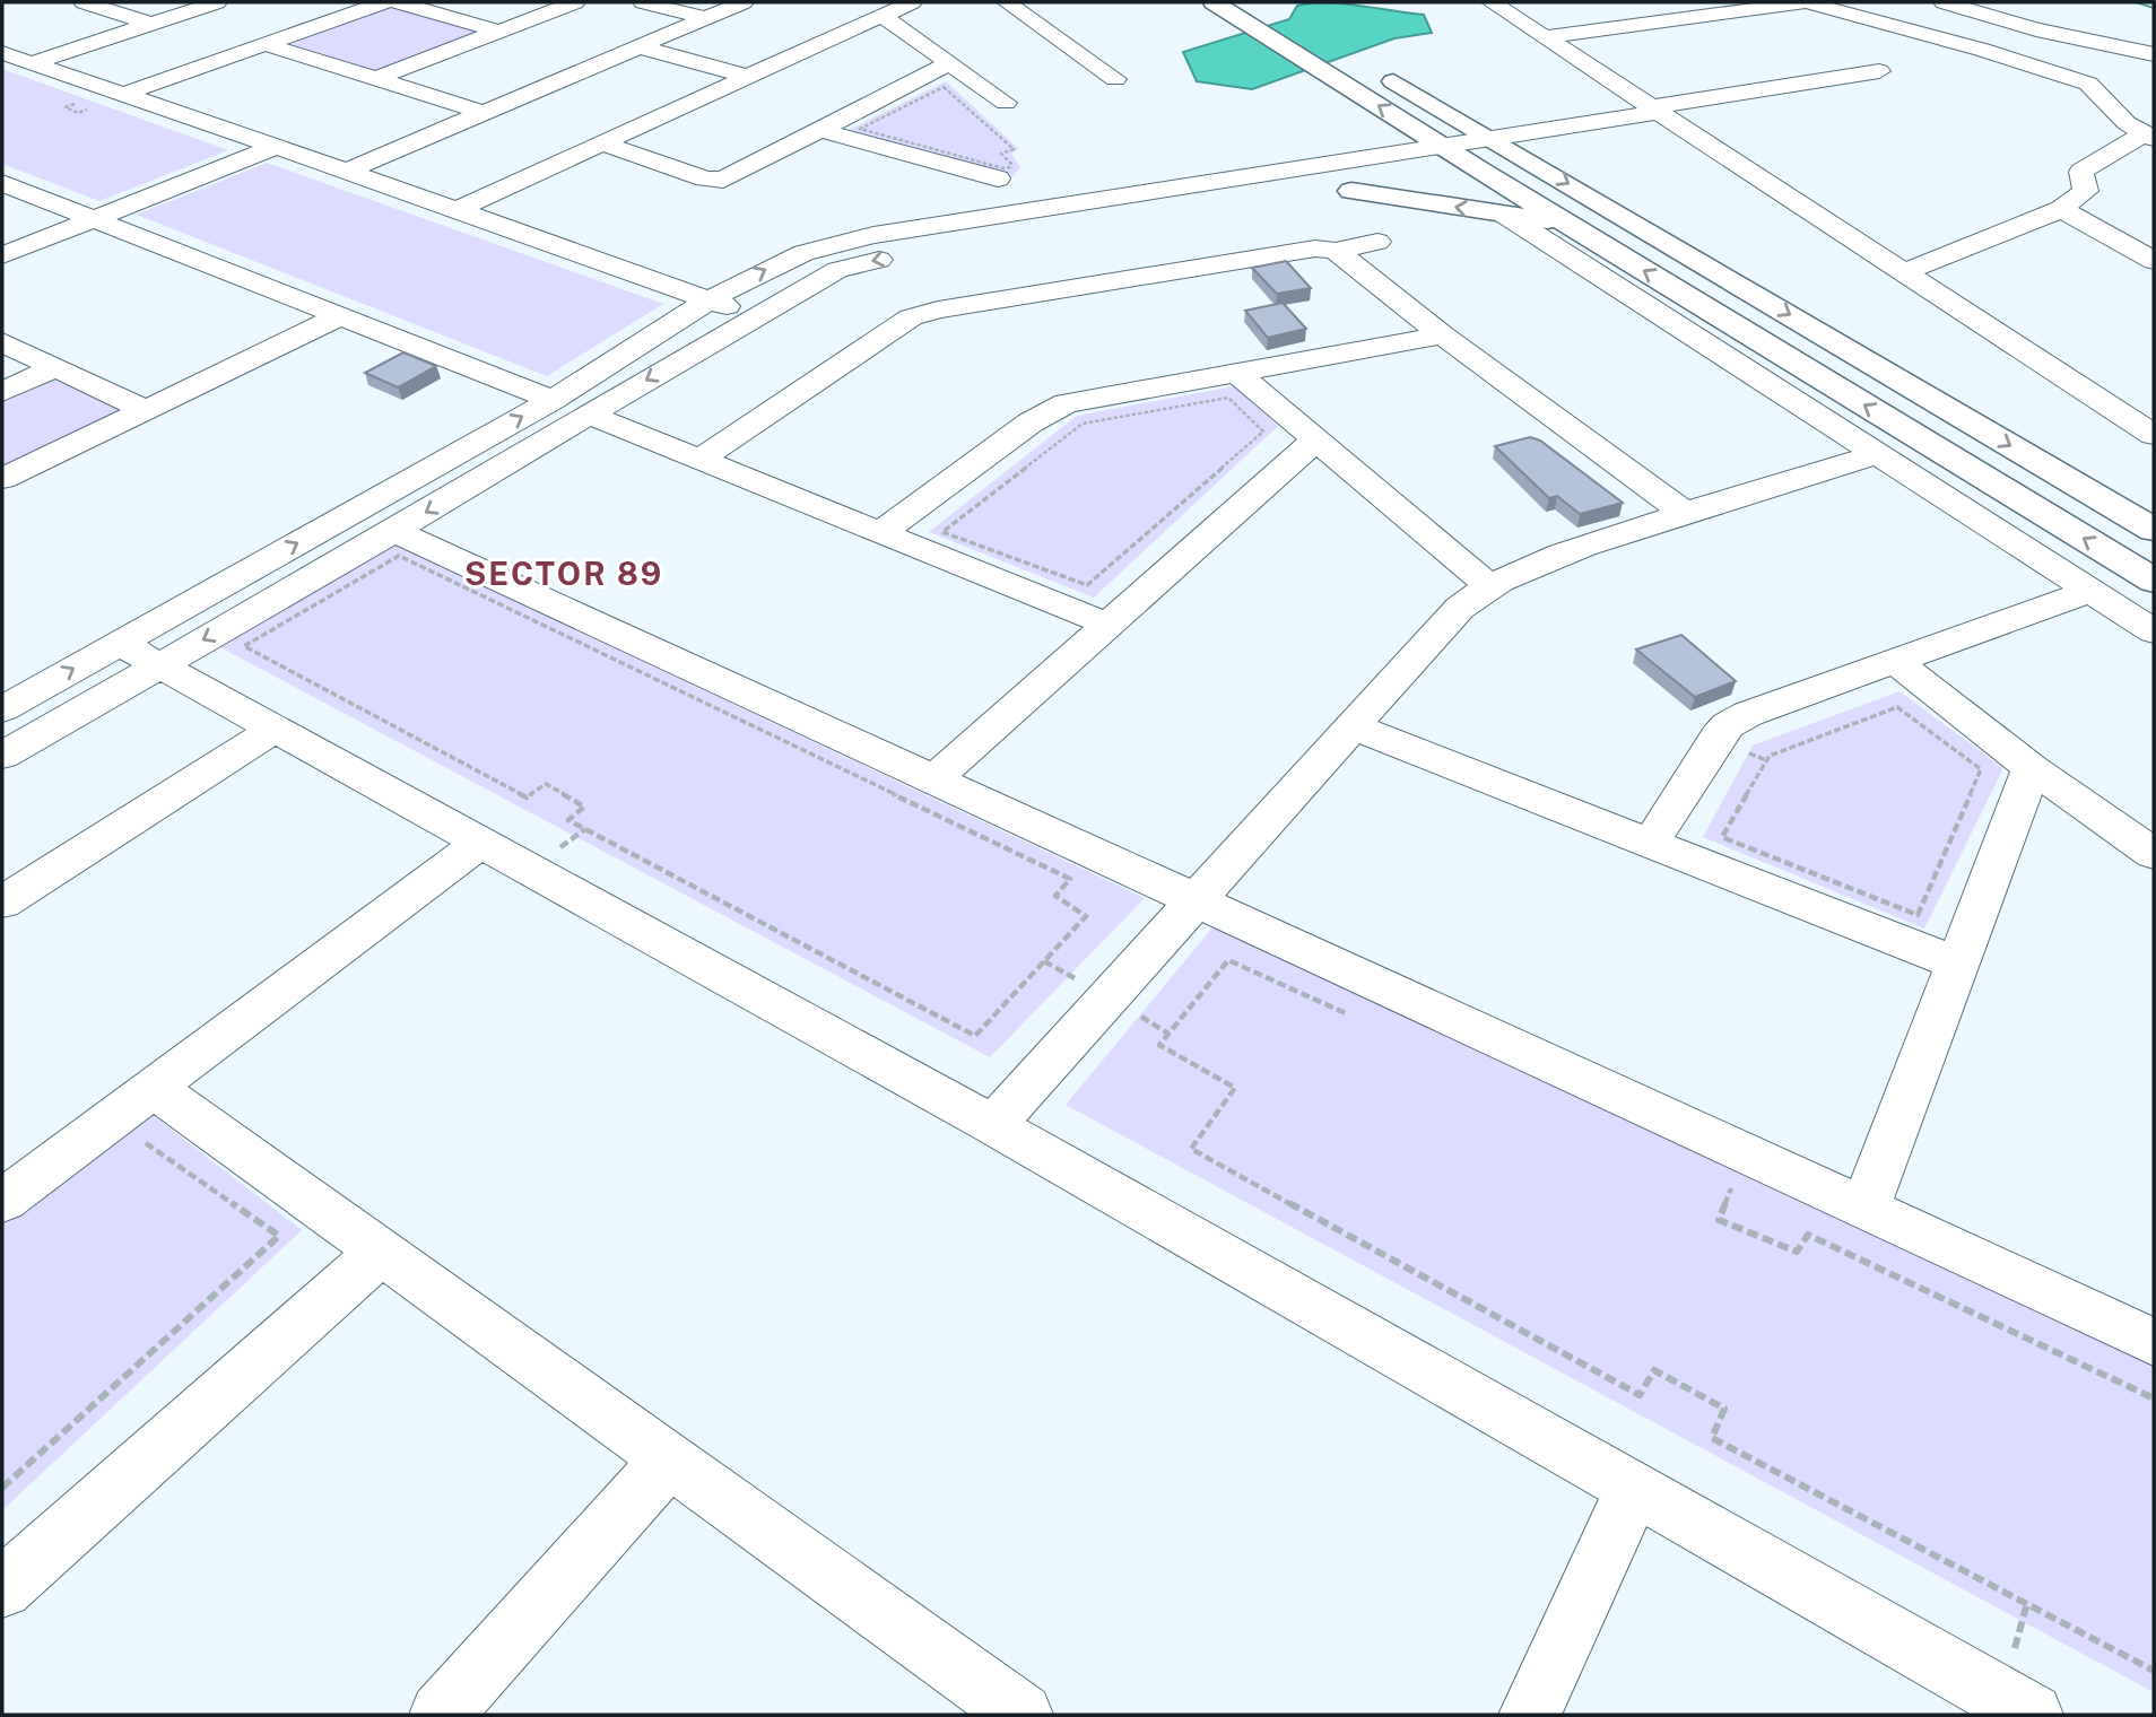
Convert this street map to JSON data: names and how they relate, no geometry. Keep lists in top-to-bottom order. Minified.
{"districts":["SECTOR 89"]}
